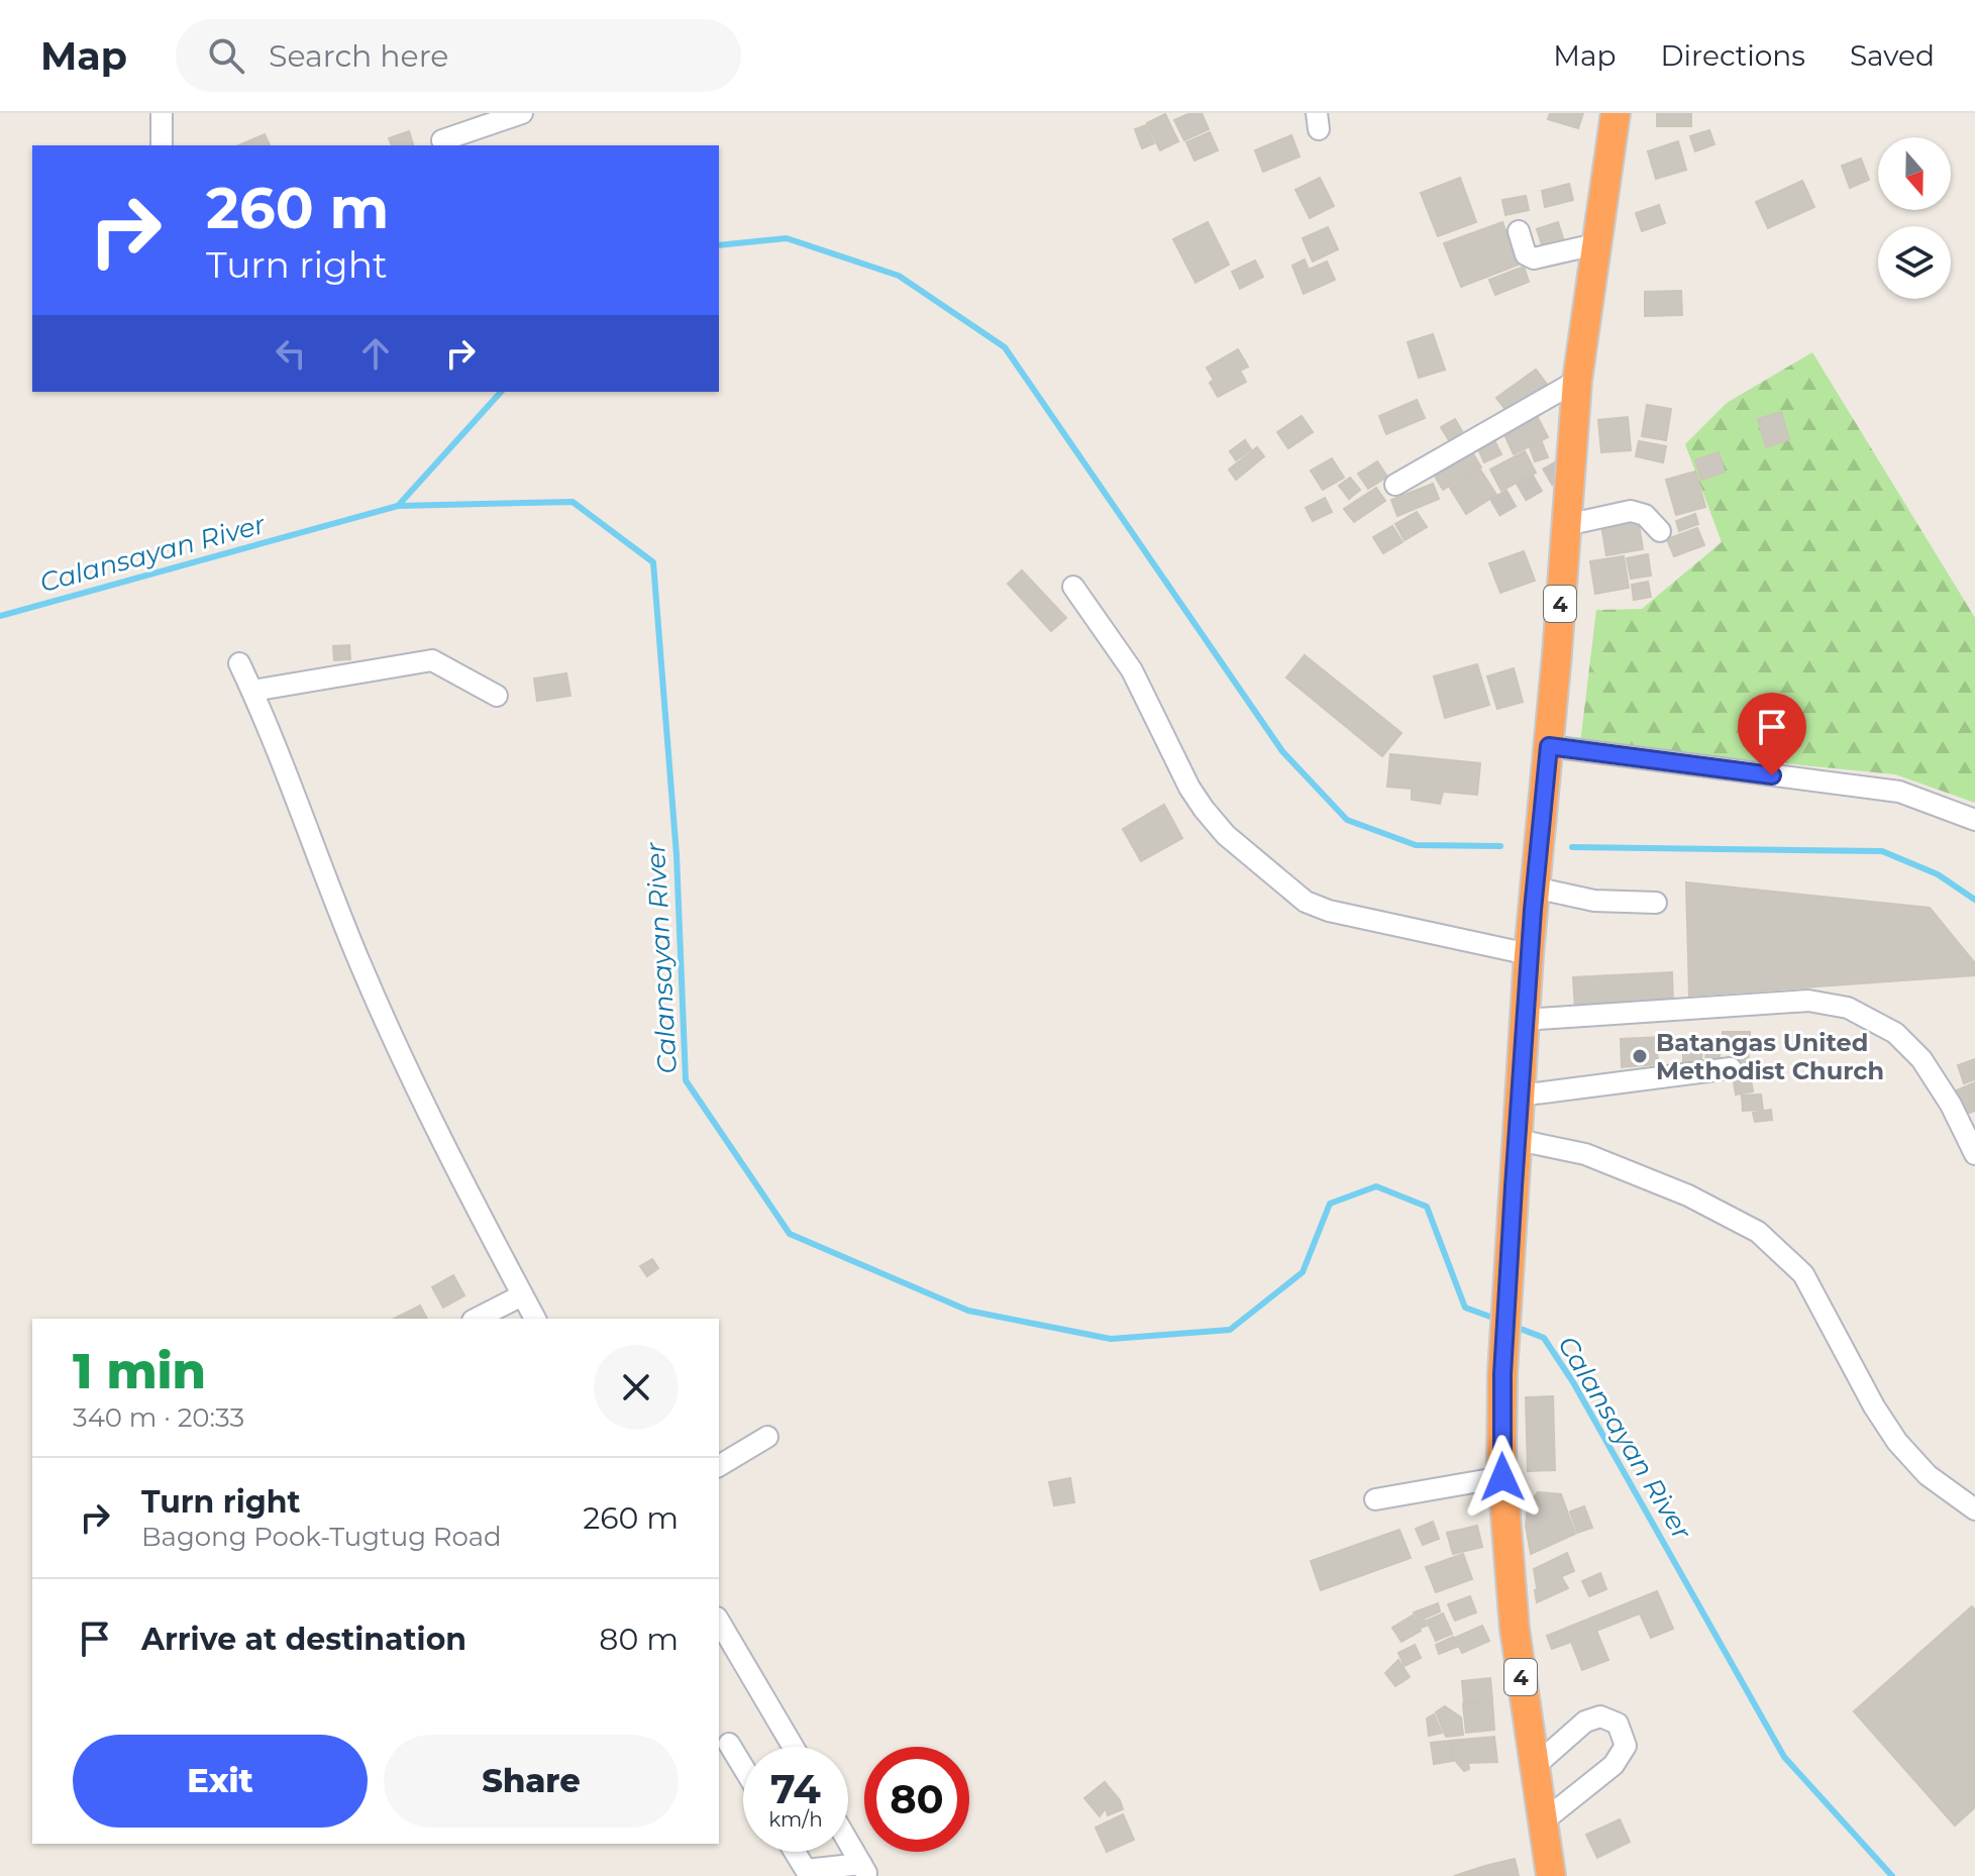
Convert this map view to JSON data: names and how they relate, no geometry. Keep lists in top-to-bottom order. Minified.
{"streets":{"highway":["4"]},"water":["Calansayan River"],"places":["Batangas United Methodist Church"],"north":"bottom","page":{"header":"Map","search":"Search here","nav":["Map","Directions","Saved"],"turn":["260 m","Turn right"],"heading":["1 min","340 m · 20:33"],"list":[{"name":"Turn right","note":"Bagong Pook-Tugtug Road","value":"260 m"},{"name":"Arrive at destination","value":"80 m"}],"buttons":["Exit","Share"],"speed":"74 km/h","limit":"80"}}
